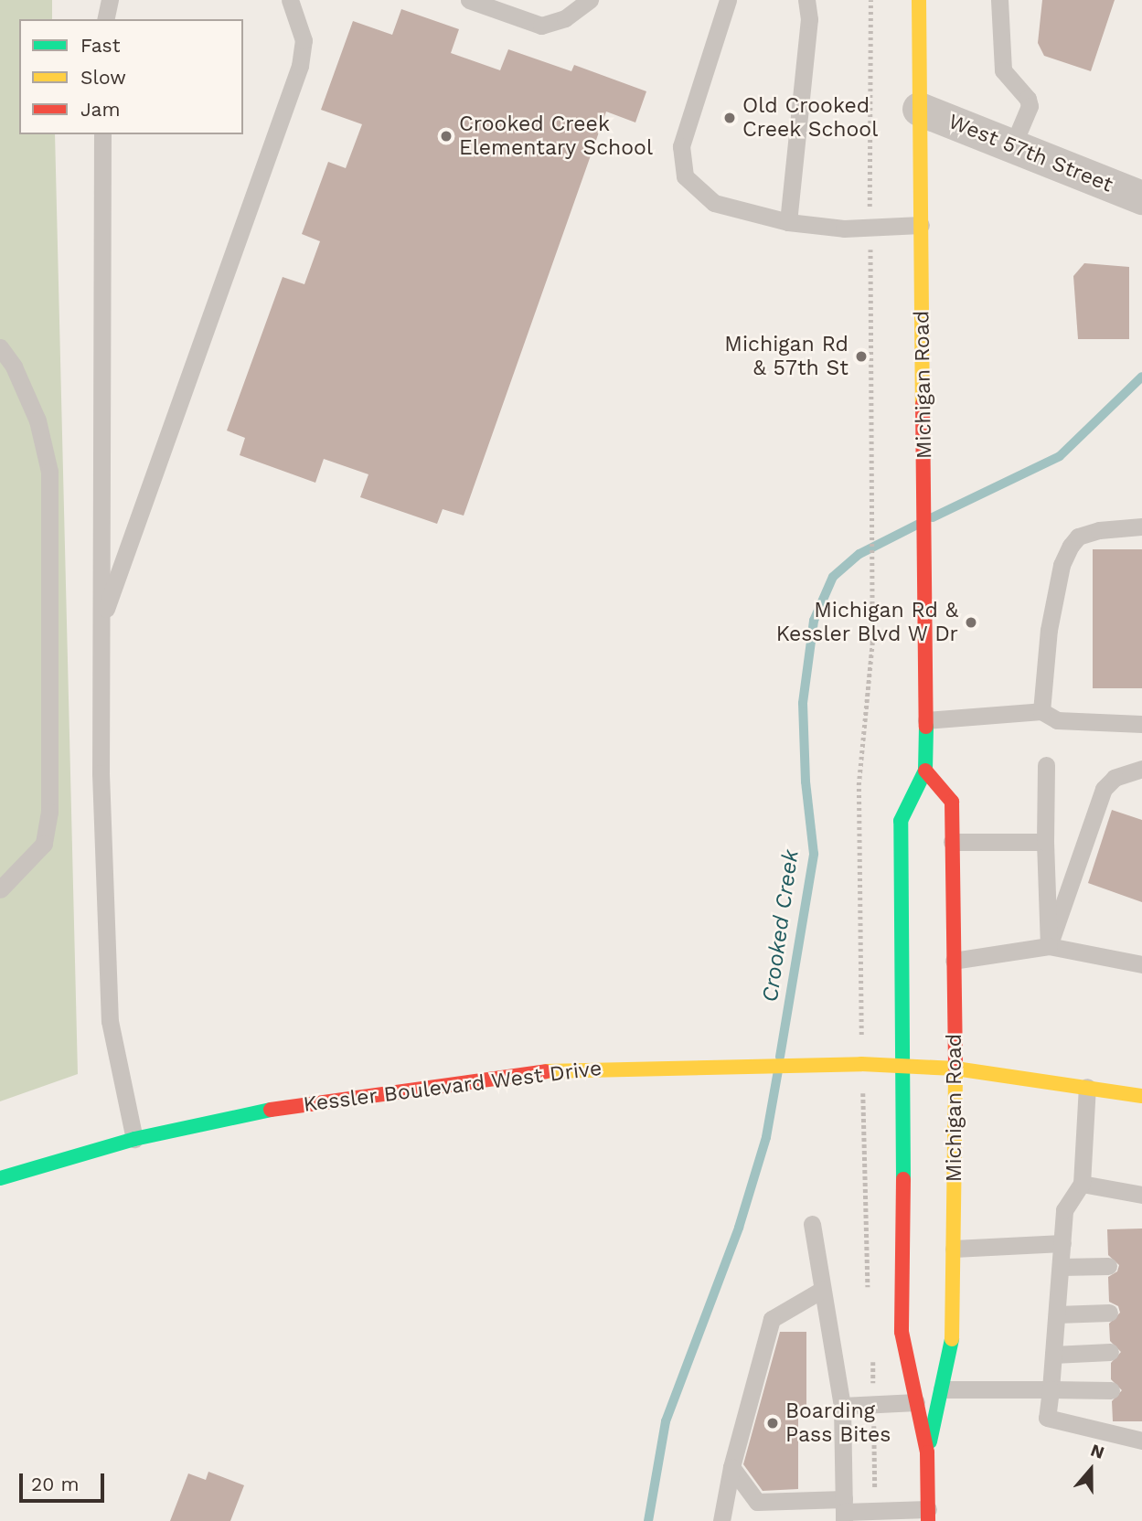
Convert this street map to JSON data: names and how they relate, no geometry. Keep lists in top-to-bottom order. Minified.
{"streets":{"main road":["Michigan Road","Kessler Boulevard West Drive"],"street":["West 57th Street"]},"crossings":[["West 57th Street","Michigan Road"],["Michigan Road","Kessler Boulevard West Drive"]],"water":["Crooked Creek"],"places":["Old Crooked Creek School","Crooked Creek Elementary School","Michigan Rd & 57th St","Michigan Rd & Kessler Blvd W Dr","Boarding Pass Bites"],"legend":["Fast","Slow","Jam"],"scale_bar":"20 m","north":"top"}
